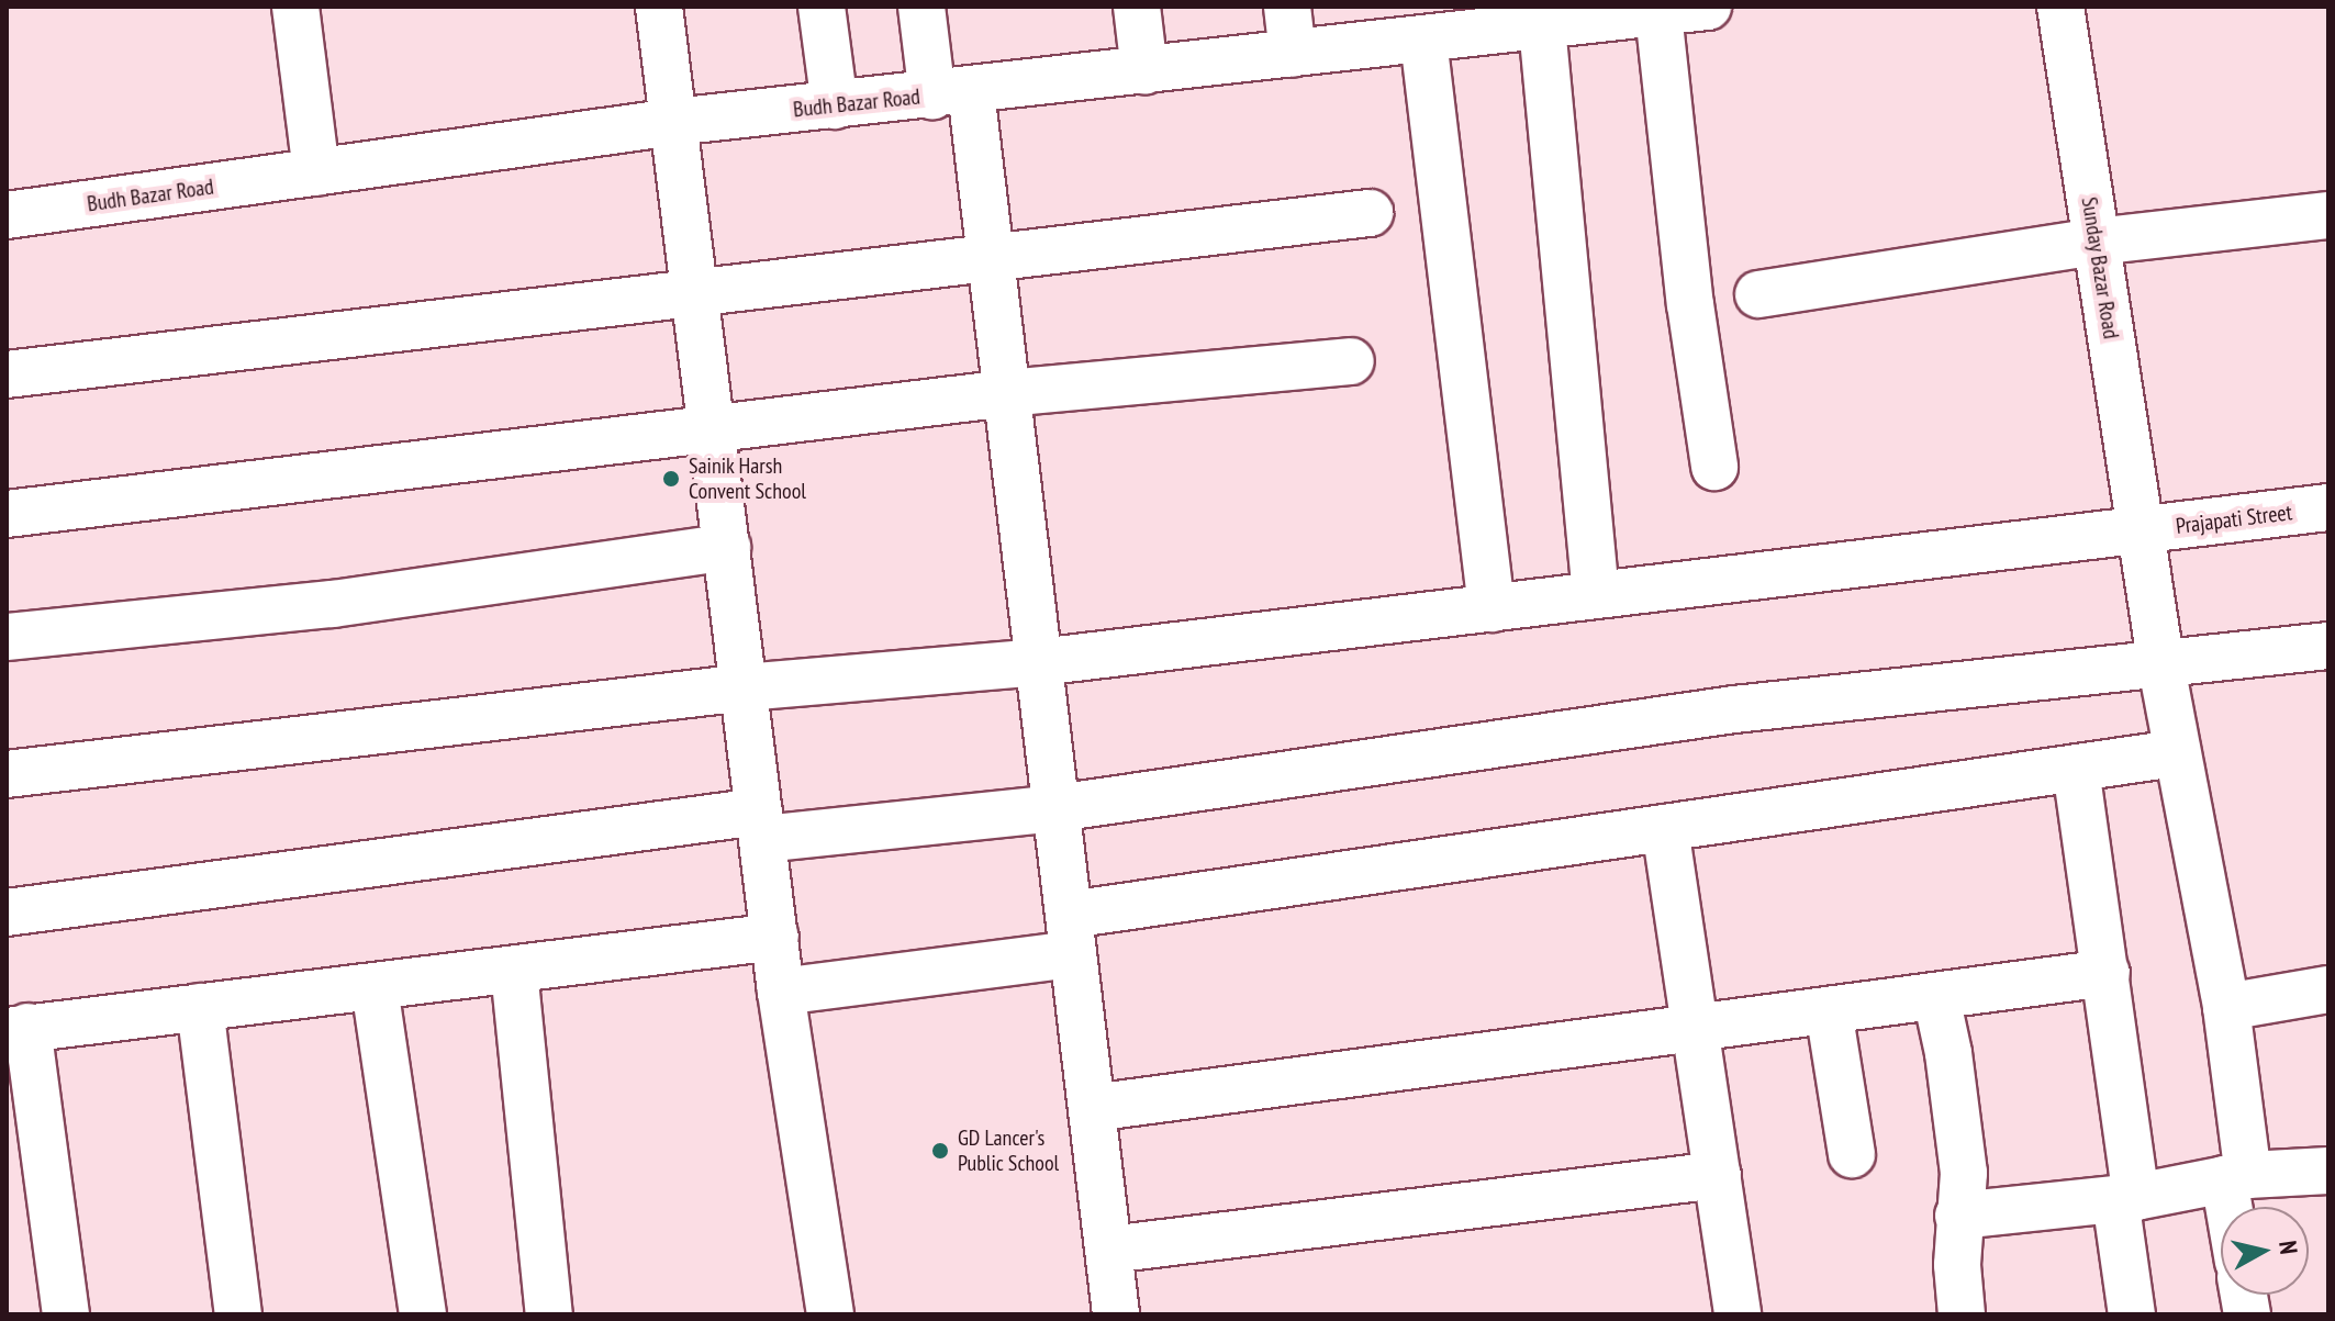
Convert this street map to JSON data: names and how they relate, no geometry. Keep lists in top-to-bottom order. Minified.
{"streets":{"street":["Budh Bazar Road","Sunday Bazar Road","Prajapati Street"]},"crossings":[["Sunday Bazar Road","Prajapati Street"]],"places":["Sainik Harsh Convent School","GD Lancer's Public School"],"north":"right"}
